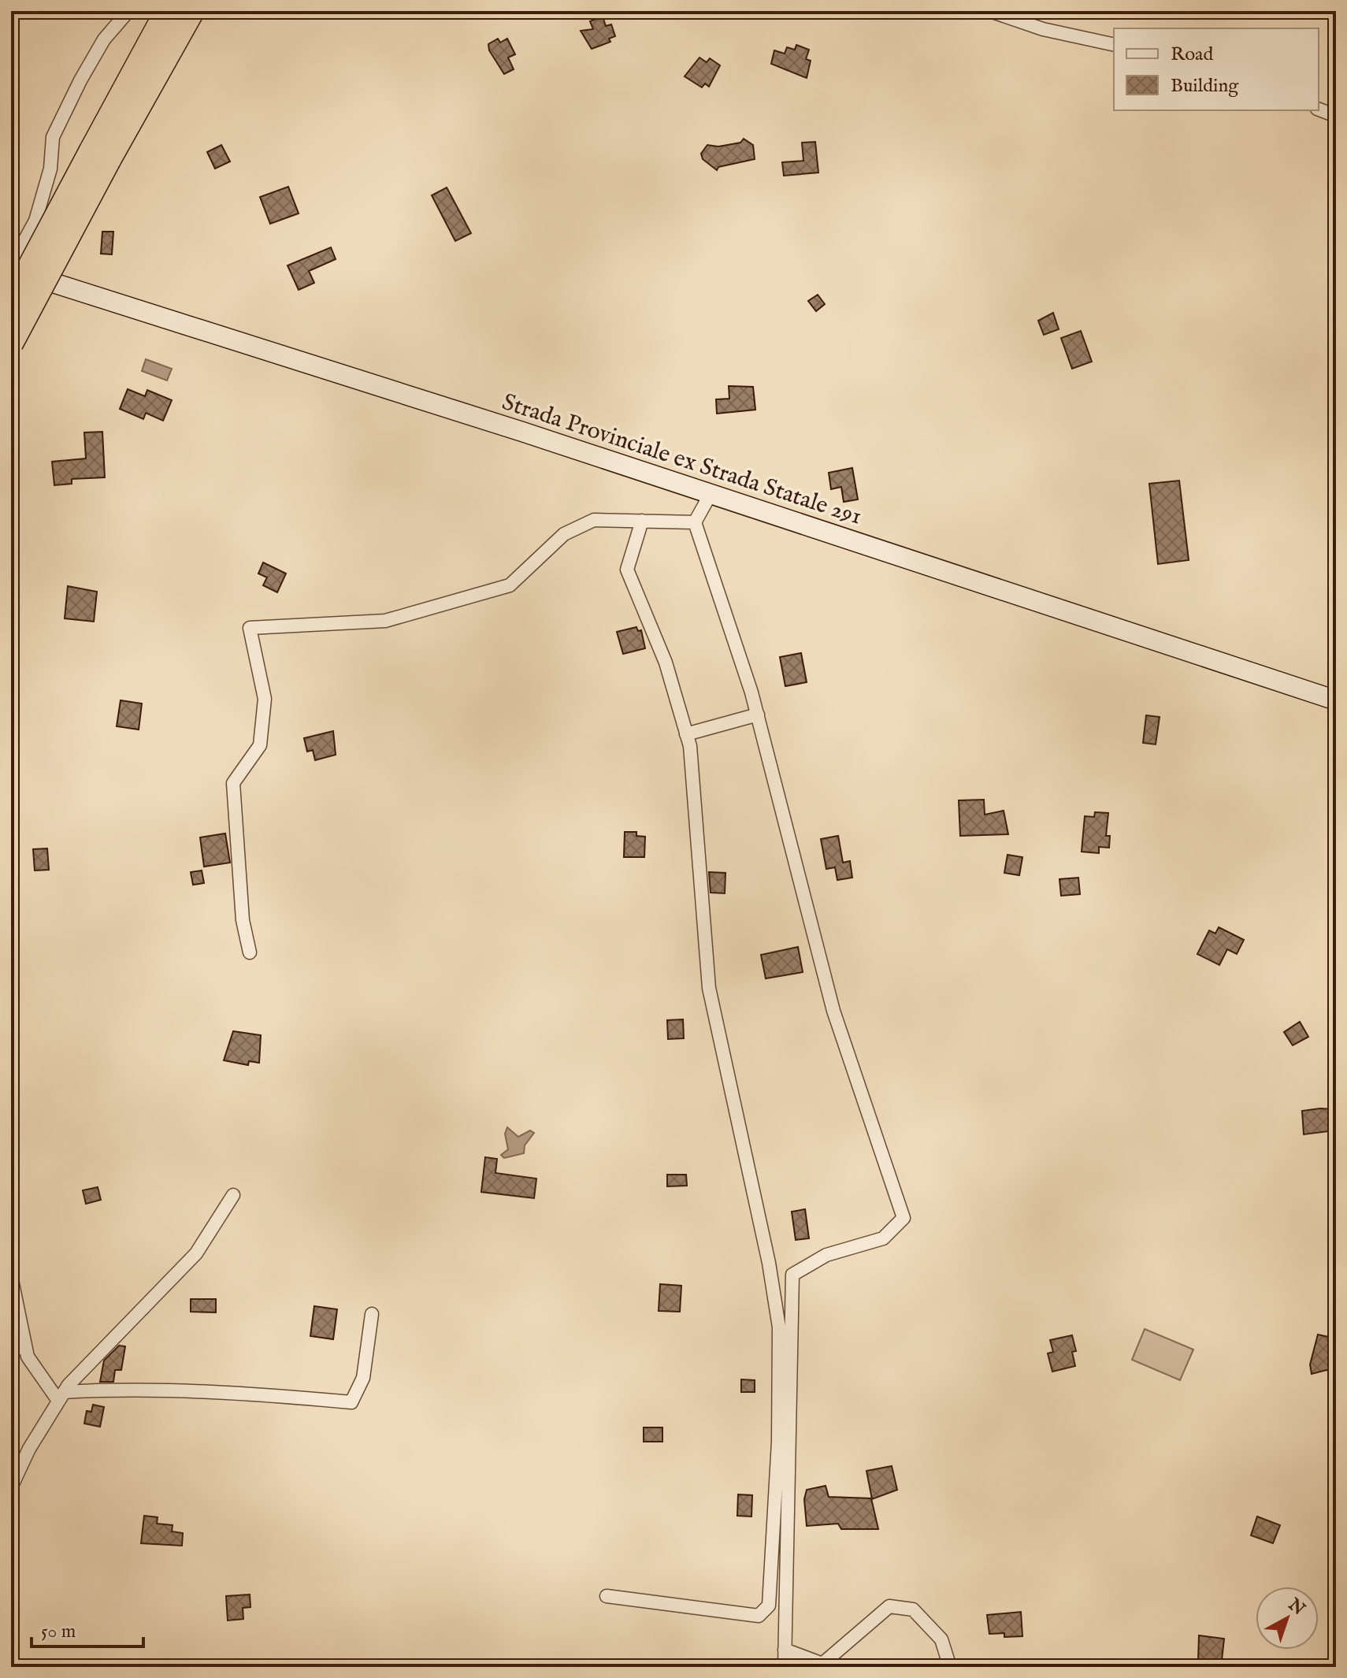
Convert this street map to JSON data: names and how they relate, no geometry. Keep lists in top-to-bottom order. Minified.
{"streets":{"street":["Strada Provinciale ex Strada Statale 291"]},"legend":["Road","Building"],"scale_bar":"50 m","north":"top right"}
